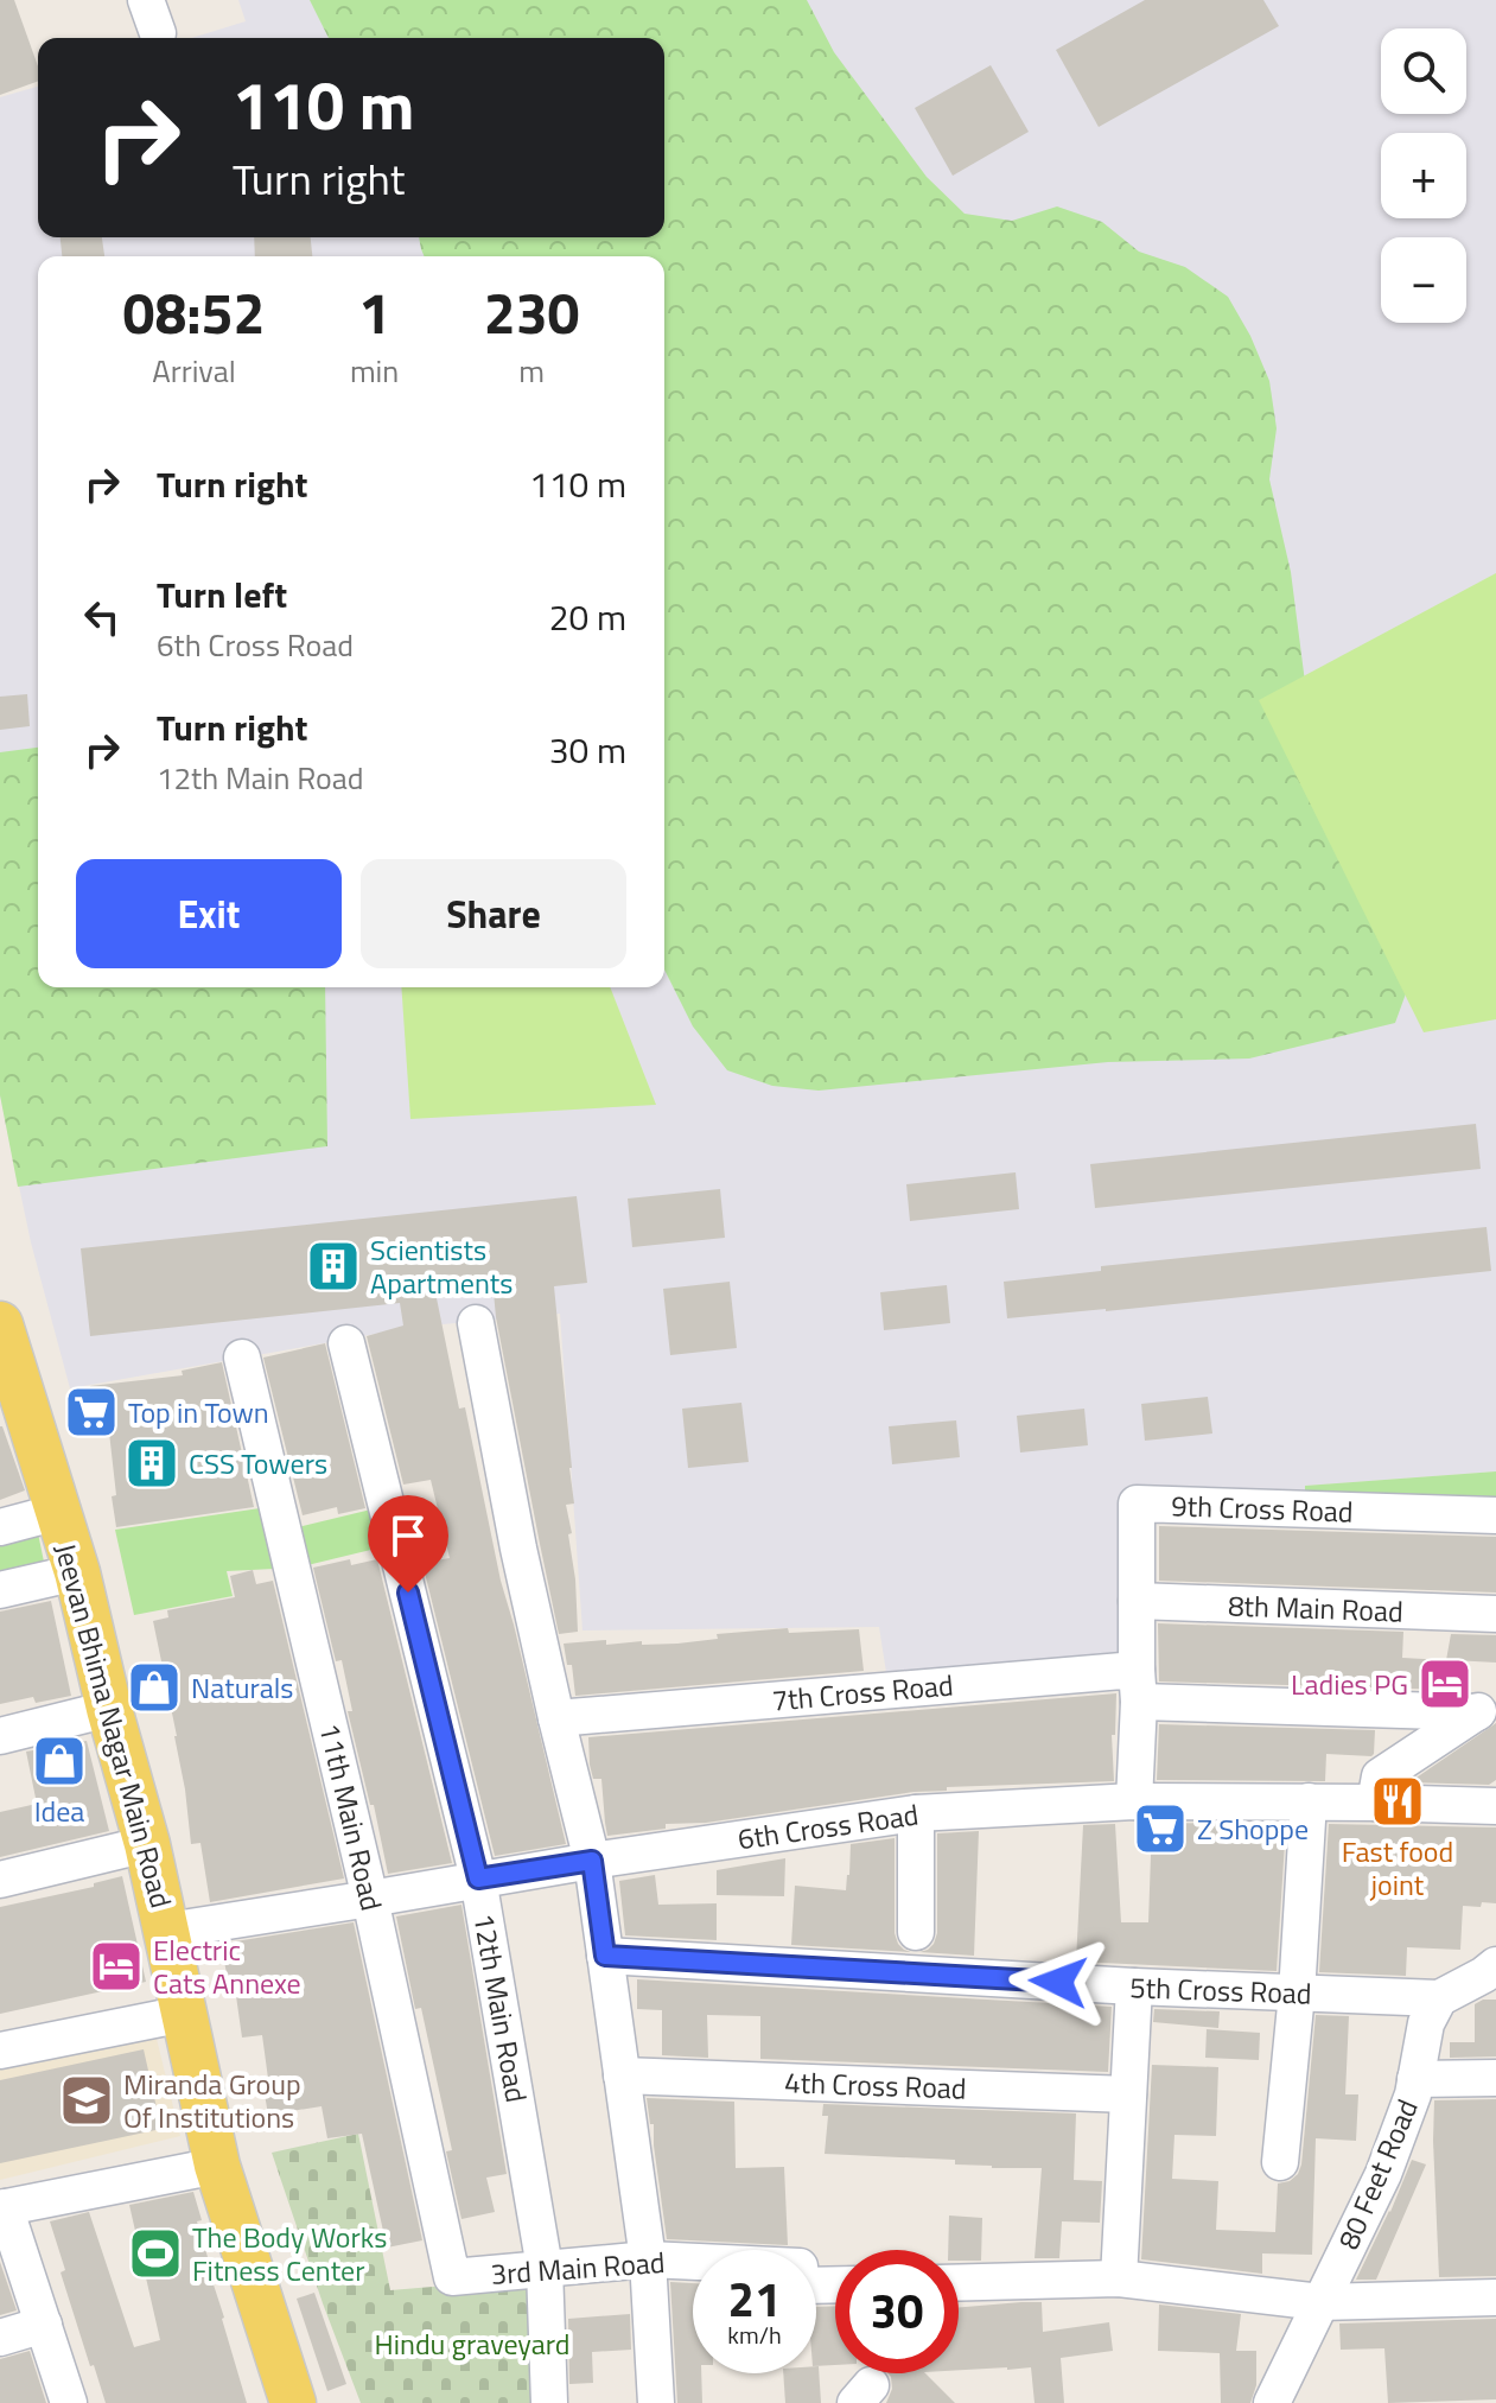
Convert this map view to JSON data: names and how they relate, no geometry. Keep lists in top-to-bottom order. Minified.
{"streets":{"main road":["Jeevan Bhima Nagar Main Road"],"street":["9th Cross Road","8th Main Road","7th Cross Road","11th Main Road","6th Cross Road","5th Cross Road","12th Main Road","4th Cross Road","80 Feet Road","3rd Main Road"]},"crossings":[["9th Cross Road","8th Main Road"],["9th Cross Road","7th Cross Road"],["Jeevan Bhima Nagar Main Road","6th Cross Road"],["11th Main Road","6th Cross Road"],["11th Main Road","3rd Main Road"],["6th Cross Road","12th Main Road"],["5th Cross Road","80 Feet Road"],["12th Main Road","3rd Main Road"]],"parks":["Hindu graveyard"],"places":{"building":["Scientists Apartments","CSS Towers"],"supermarket":["Top in Town","Z Shoppe"],"hotel":["Ladies PG","Electric Cats Annexe"],"shop":["Naturals","Idea"],"restaurant":["Fast food joint"],"school or university":["Miranda Group Of Institutions"],"sports":["The Body Works Fitness Center"]},"page":{"map_buttons":["+","−"],"turn":["110 m","Turn right"],"eta":["08:52","Arrival","1","min","230","m"],"list":[{"name":"Turn right","value":"110 m"},{"name":"Turn left","note":"6th Cross Road","value":"20 m"},{"name":"Turn right","note":"12th Main Road","value":"30 m"}],"buttons":["Exit","Share"],"speed":"21 km/h","limit":"30"}}
